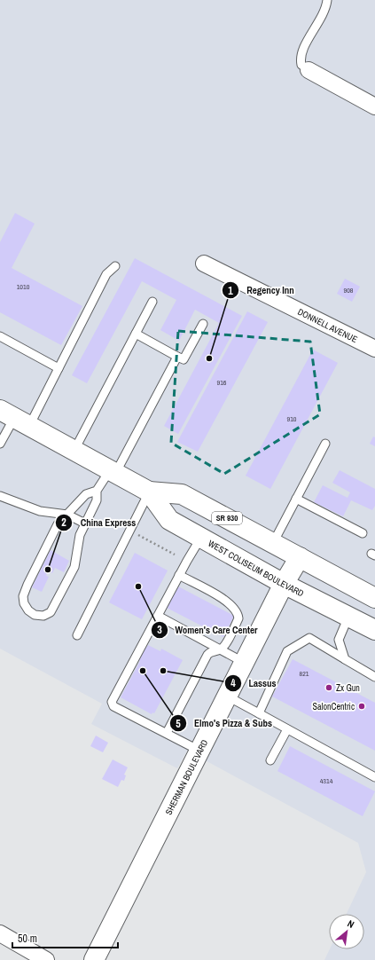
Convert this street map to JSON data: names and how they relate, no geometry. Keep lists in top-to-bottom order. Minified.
{"streets":{"main road":["SR 930","WEST COLISEUM BOULEVARD","SHERMAN BOULEVARD"],"street":["DONNELL AVENUE"]},"crossings":[["WEST COLISEUM BOULEVARD","SHERMAN BOULEVARD"]],"places":["Regency Inn","China Express","Women's Care Center","Elmo's Pizza & Subs","Lassus","Zx Gun","SalonCentric"],"house_numbers":["1010","908","916","910","821","4314"],"scale_bar":"50 m","north":"top right"}
